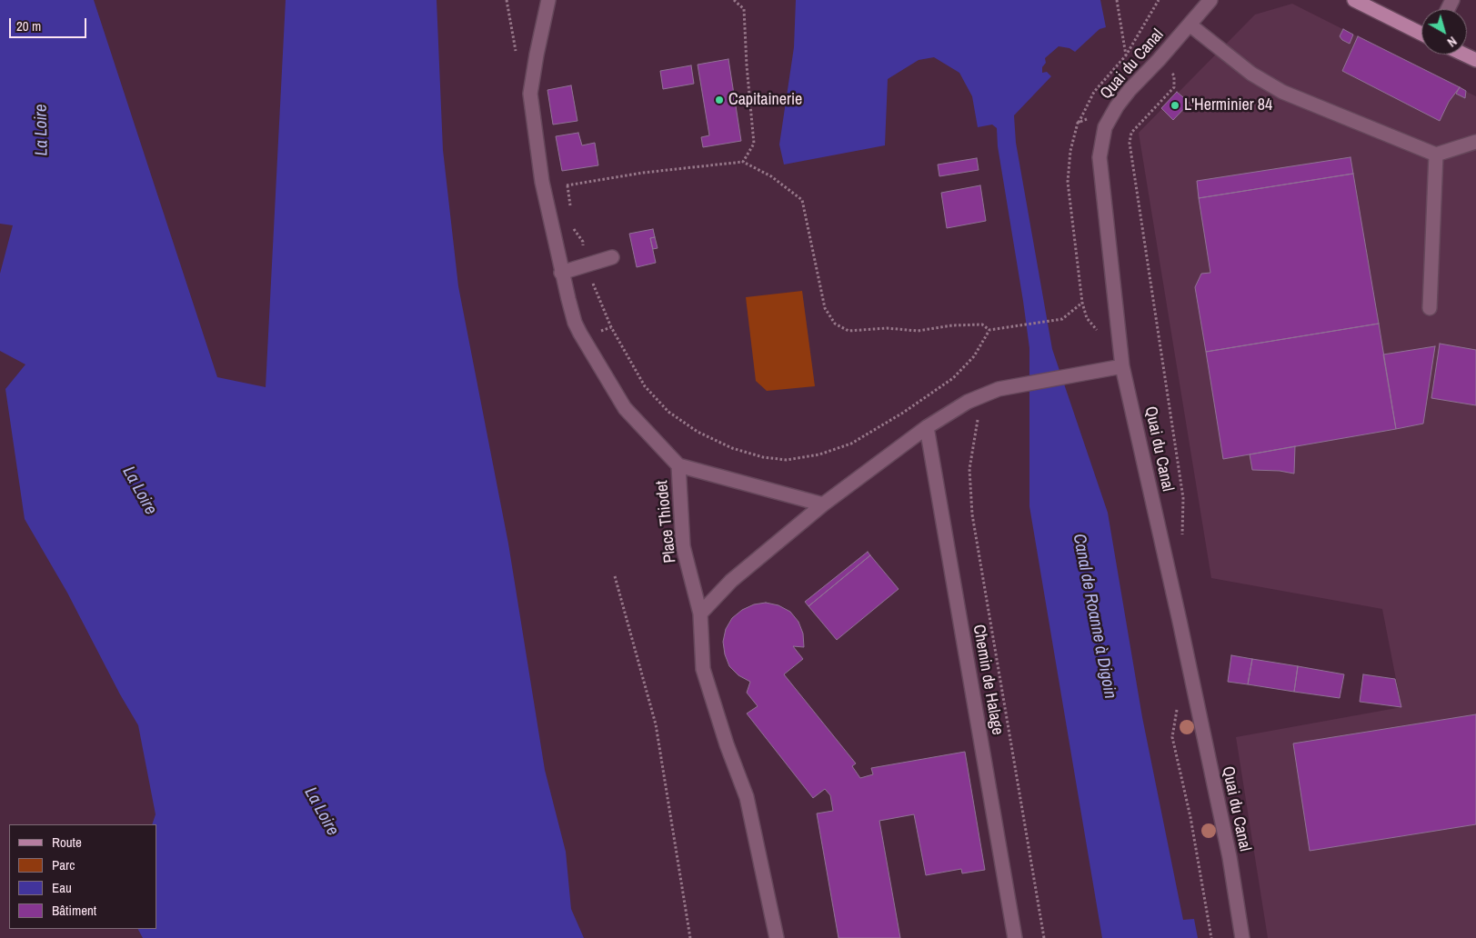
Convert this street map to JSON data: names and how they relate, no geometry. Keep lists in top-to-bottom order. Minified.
{"streets":{"street":["Quai du Canal","Place Thiodet","Chemin de Halage"]},"water":["La Loire","Canal de Roanne à Digoin"],"places":["Capitainerie","L'Herminier 84"],"legend":["Route","Parc","Eau","Bâtiment"],"scale_bar":"20 m","north":"bottom right"}
